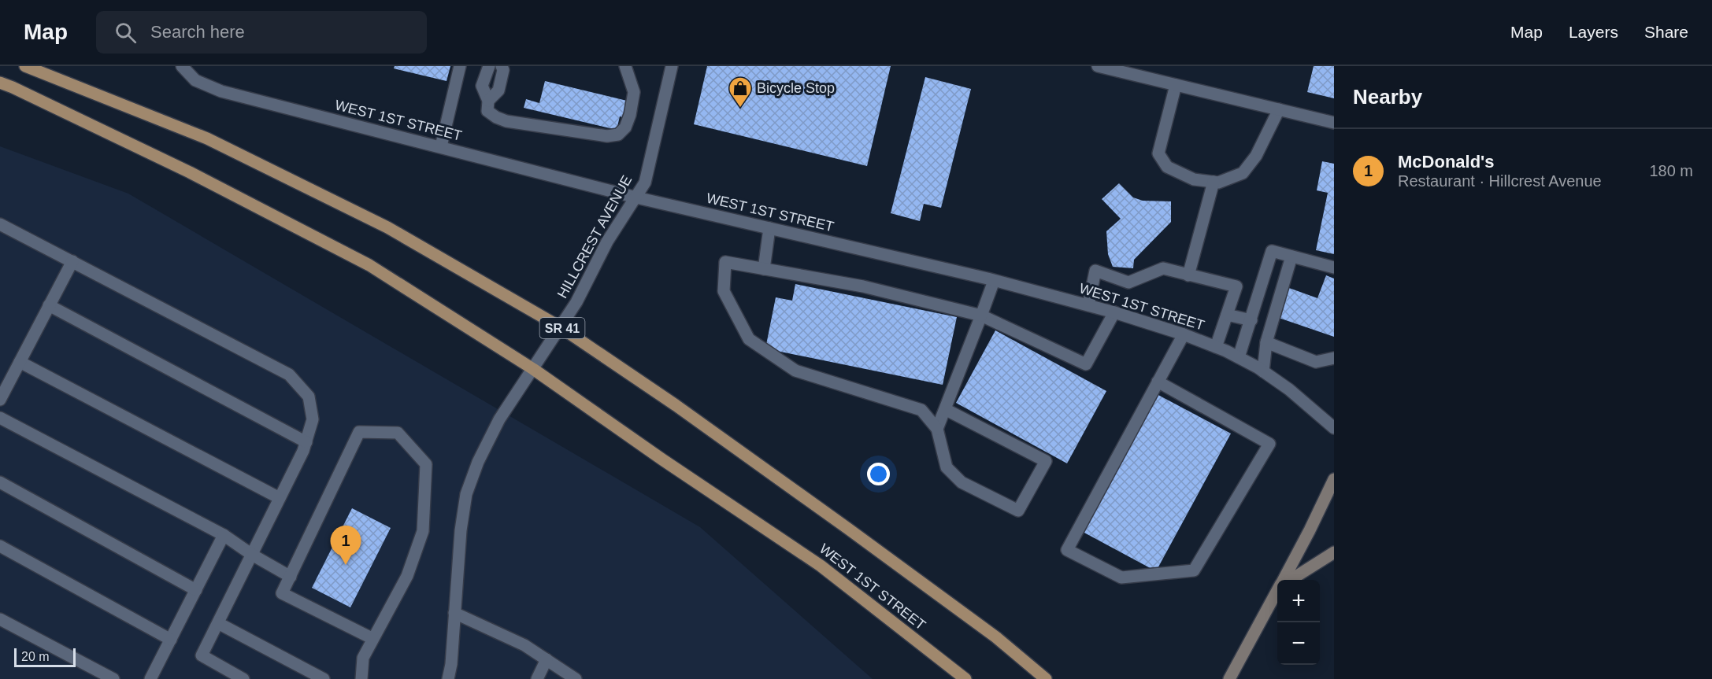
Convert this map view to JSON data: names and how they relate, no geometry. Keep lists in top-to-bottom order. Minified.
{"streets":{"main road":["WEST 1ST STREET","SR 41"],"street":["HILLCREST AVENUE"]},"crossings":[["WEST 1ST STREET","HILLCREST AVENUE"],["HILLCREST AVENUE","SR 41"]],"places":{"shop":["Bicycle Stop"]},"scale_bar":"20 m","page":{"header":"Map","search":"Search here","nav":["Map","Layers","Share"],"heading":"Nearby","list":[{"mark":"1","name":"McDonald's","note":"Restaurant · Hillcrest Avenue","value":"180 m"}],"pins":"1","map_buttons":["+","−"],"scale":"20 m"}}
